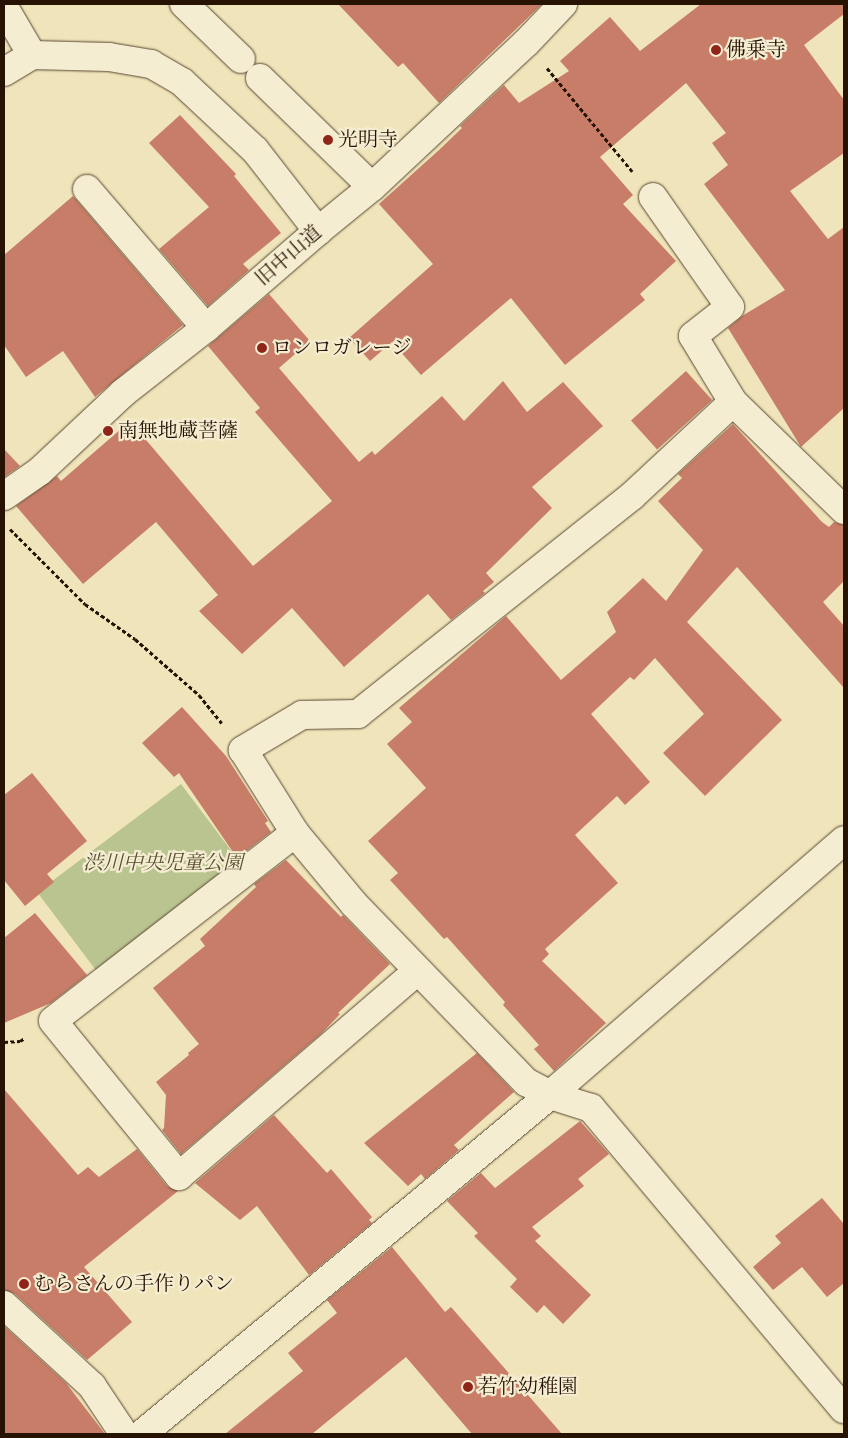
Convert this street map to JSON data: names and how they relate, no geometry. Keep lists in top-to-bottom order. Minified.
{"streets":{"street":["旧中山道"]},"parks":["渋川中央児童公園"],"places":["佛乗寺","光明寺","ロンロガレージ","南無地蔵菩薩","むらさんの手作りパン","若竹幼稚園"]}
